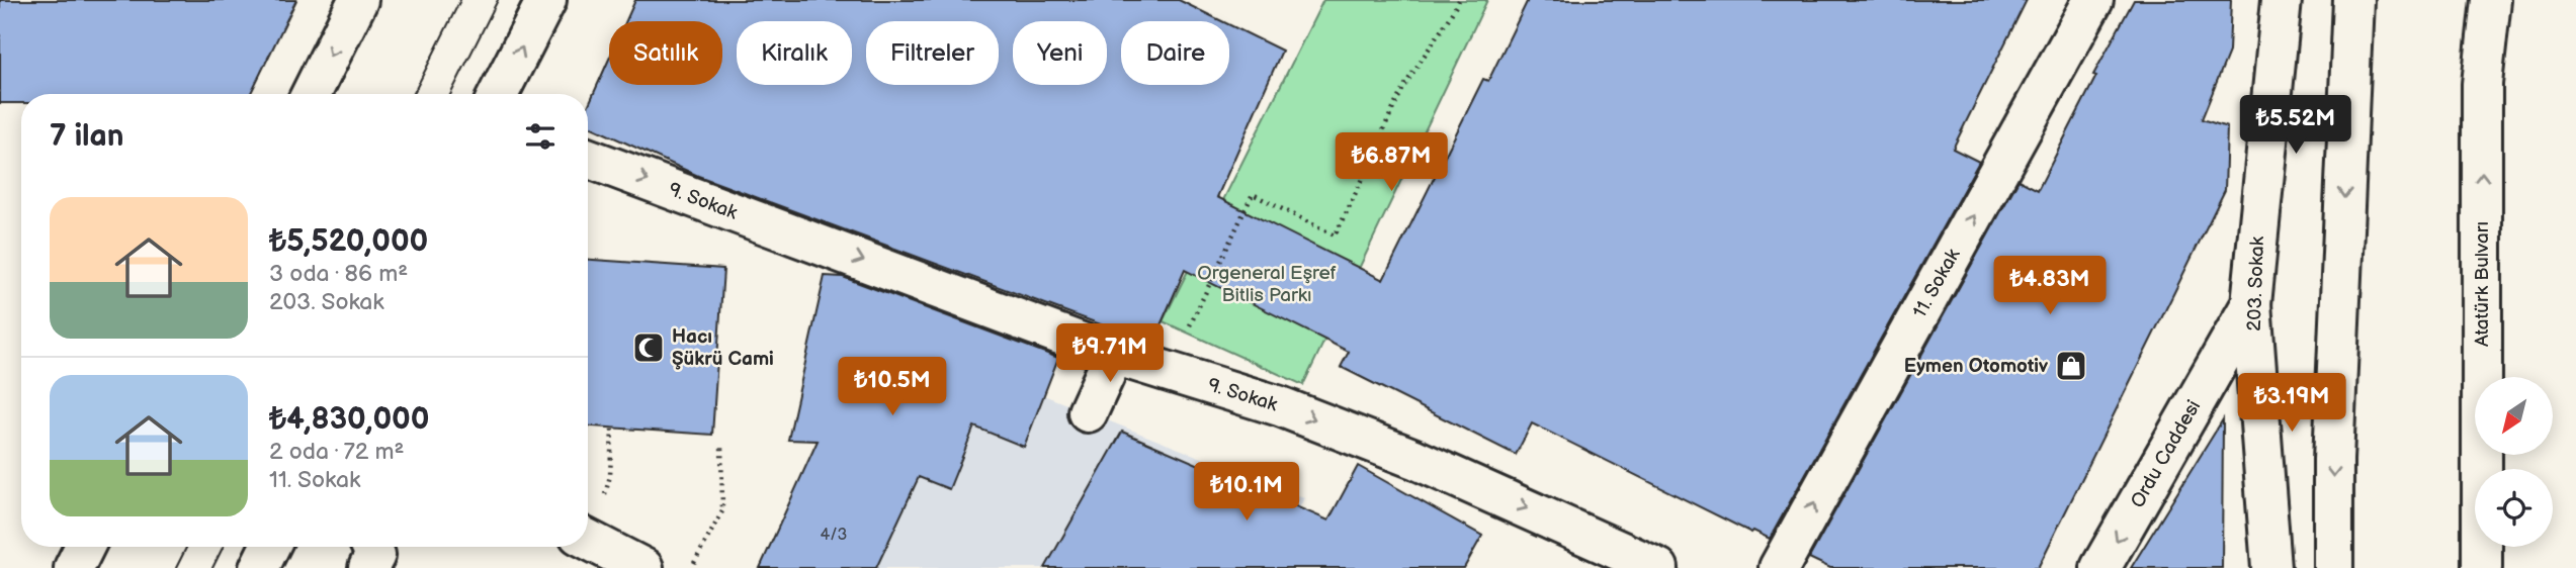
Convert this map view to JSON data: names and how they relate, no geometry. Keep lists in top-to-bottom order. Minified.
{"streets":{"main road":["9. Sokak","11. Sokak","203. Sokak","Atatürk Bulvarı","Ordu Caddesi"]},"crossings":[["203. Sokak","Ordu Caddesi"]],"one_way":["9. Sokak","11. Sokak","Ordu Caddesi"],"parks":["Orgeneral Eşref Bitlis Parkı"],"places":{"mosque":["Hacı Şükrü Cami"],"shop":["Eymen Otomotiv"]},"house_numbers":["4/3"],"north":"bottom left","page":{"chip":["Satılık","Kiralık","Filtreler","Yeni","Daire"],"heading":"7 ilan","price":["₺5.52M","₺6.87M","₺4.83M","₺9.71M","₺10.5M","₺3.19M","₺10.1M"],"list":[{"name":"₺5,520,000","note":"3 oda · 86 m² · 203. Sokak"},{"name":"₺4,830,000","note":"2 oda · 72 m² · 11. Sokak"}]}}
